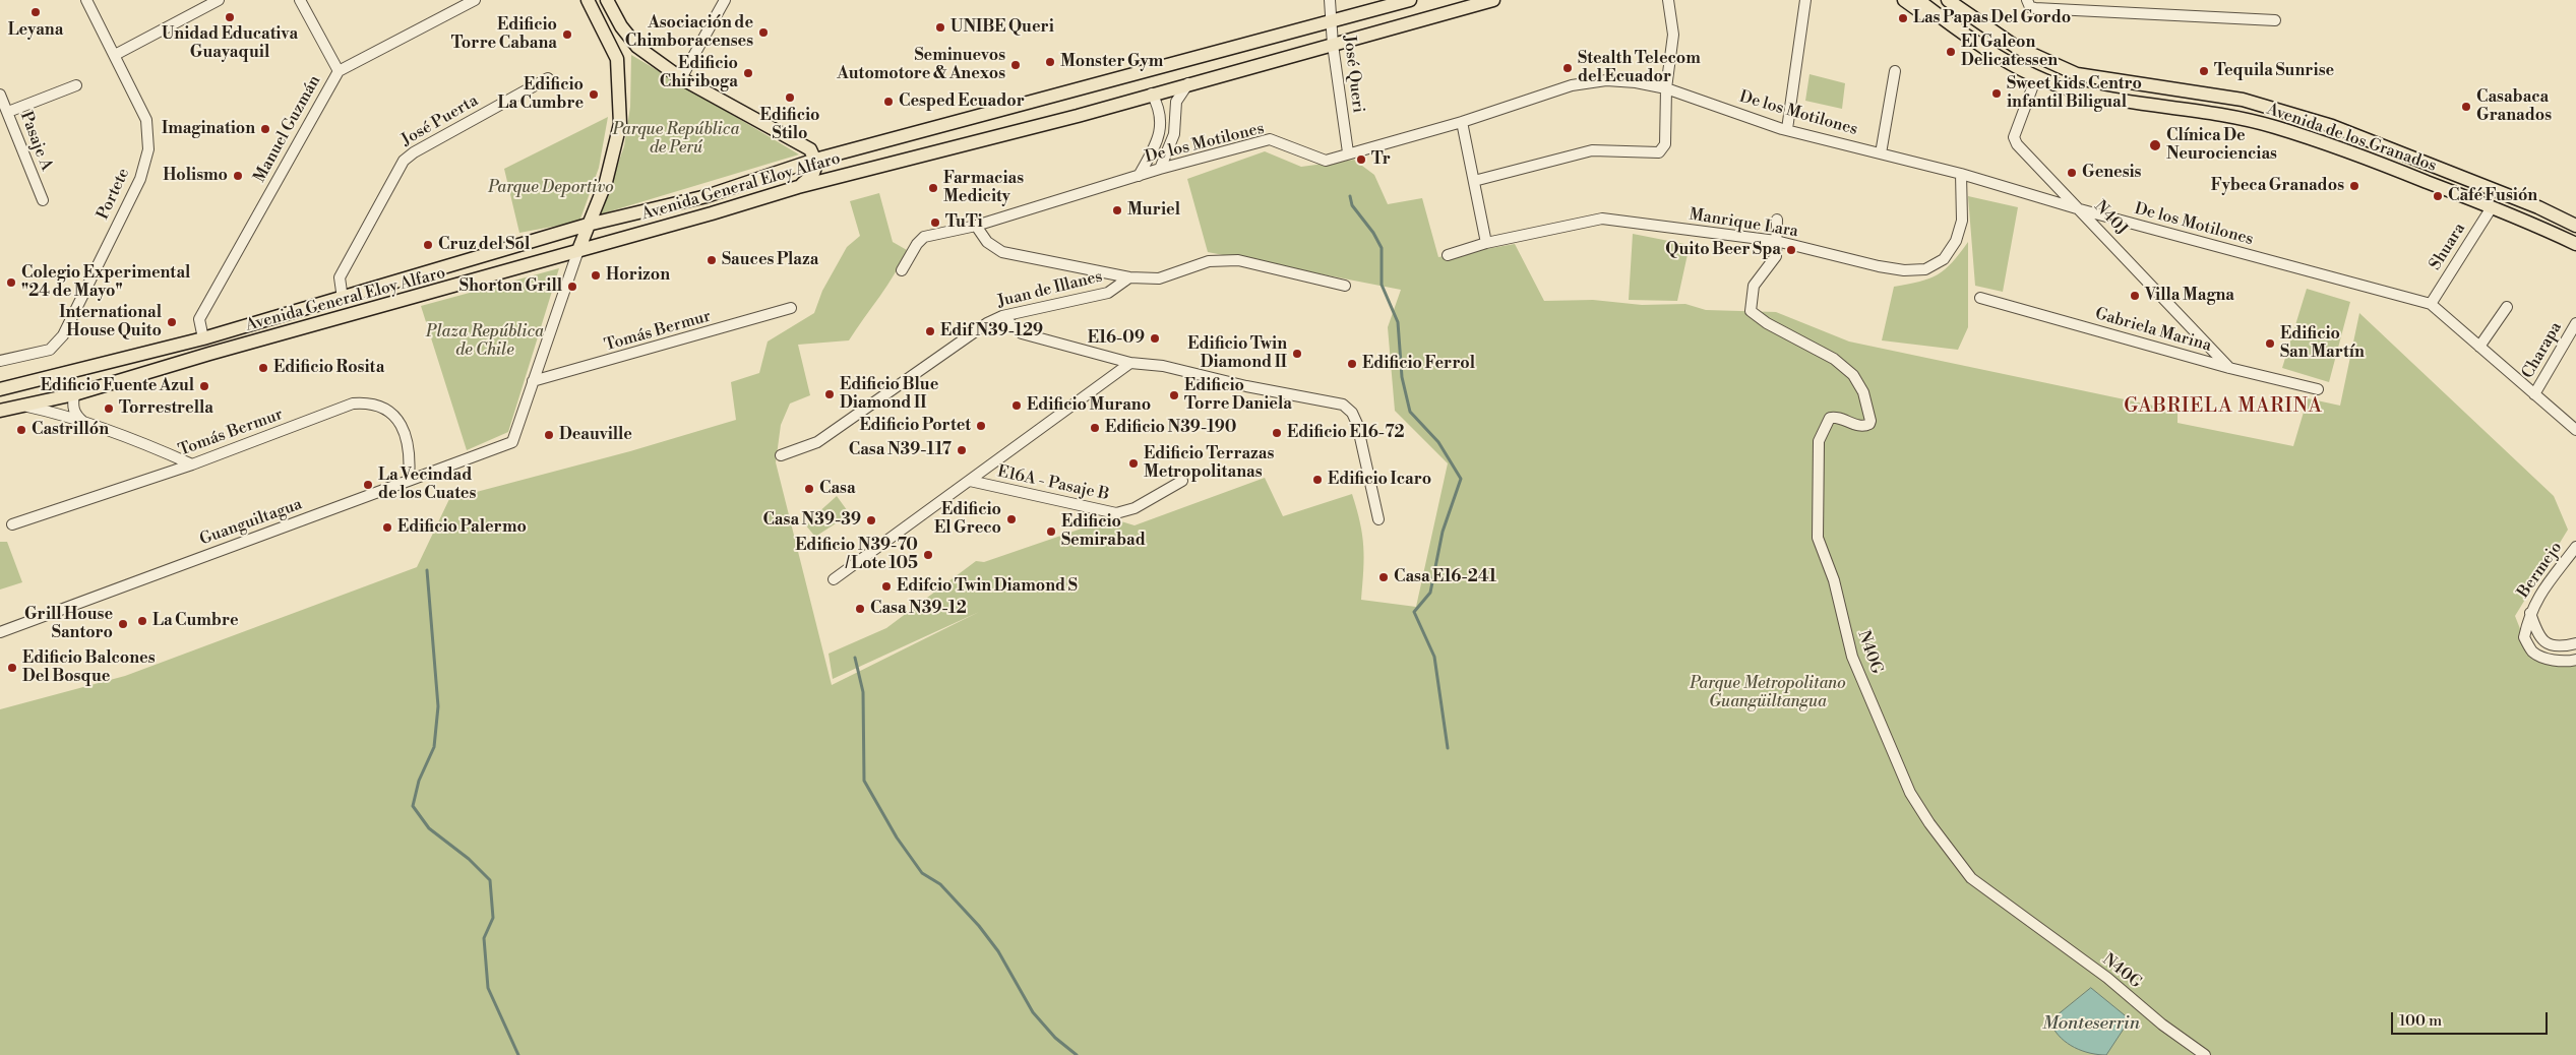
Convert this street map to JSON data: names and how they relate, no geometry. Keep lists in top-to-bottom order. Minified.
{"streets":{"main road":["Avenida de los Granados","Avenida General Eloy Alfaro"],"street":["José Queri","De los Motilones","José Puerta","Manuel Guzmán","Pasaje A","Portete","N40J","Manrique Lara","Shuara","Juan de Illanes","Gabriela Marina","Tomás Bermur","Charapa","E16A - Pasaje B","Guanguiltagua","Bermejo","N40G"]},"crossings":[["José Queri","De los Motilones"],["José Queri","Avenida General Eloy Alfaro"],["De los Motilones","N40J"],["De los Motilones","Manrique Lara"],["De los Motilones","Shuara"],["De los Motilones","Charapa"],["José Puerta","Avenida General Eloy Alfaro"],["Manuel Guzmán","Avenida General Eloy Alfaro"],["Avenida de los Granados","N40J"],["Avenida de los Granados","Shuara"],["N40J","Gabriela Marina"],["Manrique Lara","N40G"],["Tomás Bermur","Guanguiltagua"]],"districts":["GABRIELA MARINA"],"water":["Monteserrin"],"parks":["Parque República de Perú","Parque Deportivo","Plaza República de Chile","Parque Metropolitano Guangüiltangua"],"places":["Leyana","Unidad Educativa Guayaquil","Las Papas Del Gordo","UNIBE Queri","Asociación de Chimboracenses","Edificio Torre Cabana","El Galeon Delicatessen","Monster Gym","Seminuevos Automotore & Anexos","Stealth Telecom del Ecuador","Tequila Sunrise","Edificio Chiriboga","Sweet kids Centro infantil Biligual","Edificio La Cumbre","Edificio Stilo","Cesped Ecuador","Casabaca Granados","Imagination","Clínica De Neurociencias","Tr","Genesis","Holismo","Fybeca Granados","Farmacias Medicity","Café Fusión","Muriel","TuTi","Cruz del Sol","Quito Beer Spa","Sauces Plaza","Horizon","Colegio Experimental \"24 de Mayo\"","Shorton Grill","Villa Magna","International House Quito","Edif N39-129","E16-09","Edificio San Martín","Edificio Twin Diamond II","Edificio Ferrol","Edificio Rosita","Edificio Fuente Azul","Edificio Blue Diamond II","Edificio Torre Daniela","Edificio Murano","Torrestrella","Edificio Portet","Edificio N39-190","Castrillón","Edificio E16-72","Deauville","Casa N39-117","Edificio Terrazas Metropolitanas","Edificio Icaro","La Vecindad de los Cuates","Casa","Edificio El Greco","Casa N39-39","Edificio Palermo","Edificio Semirabad","Edificio N39-70 / Lote 105","Casa E16-241","Edifcio Twin Diamond S","Casa N39-12","La Cumbre","Grill House Santoro","Edificio Balcones Del Bosque"],"scale_bar":"100 m"}
